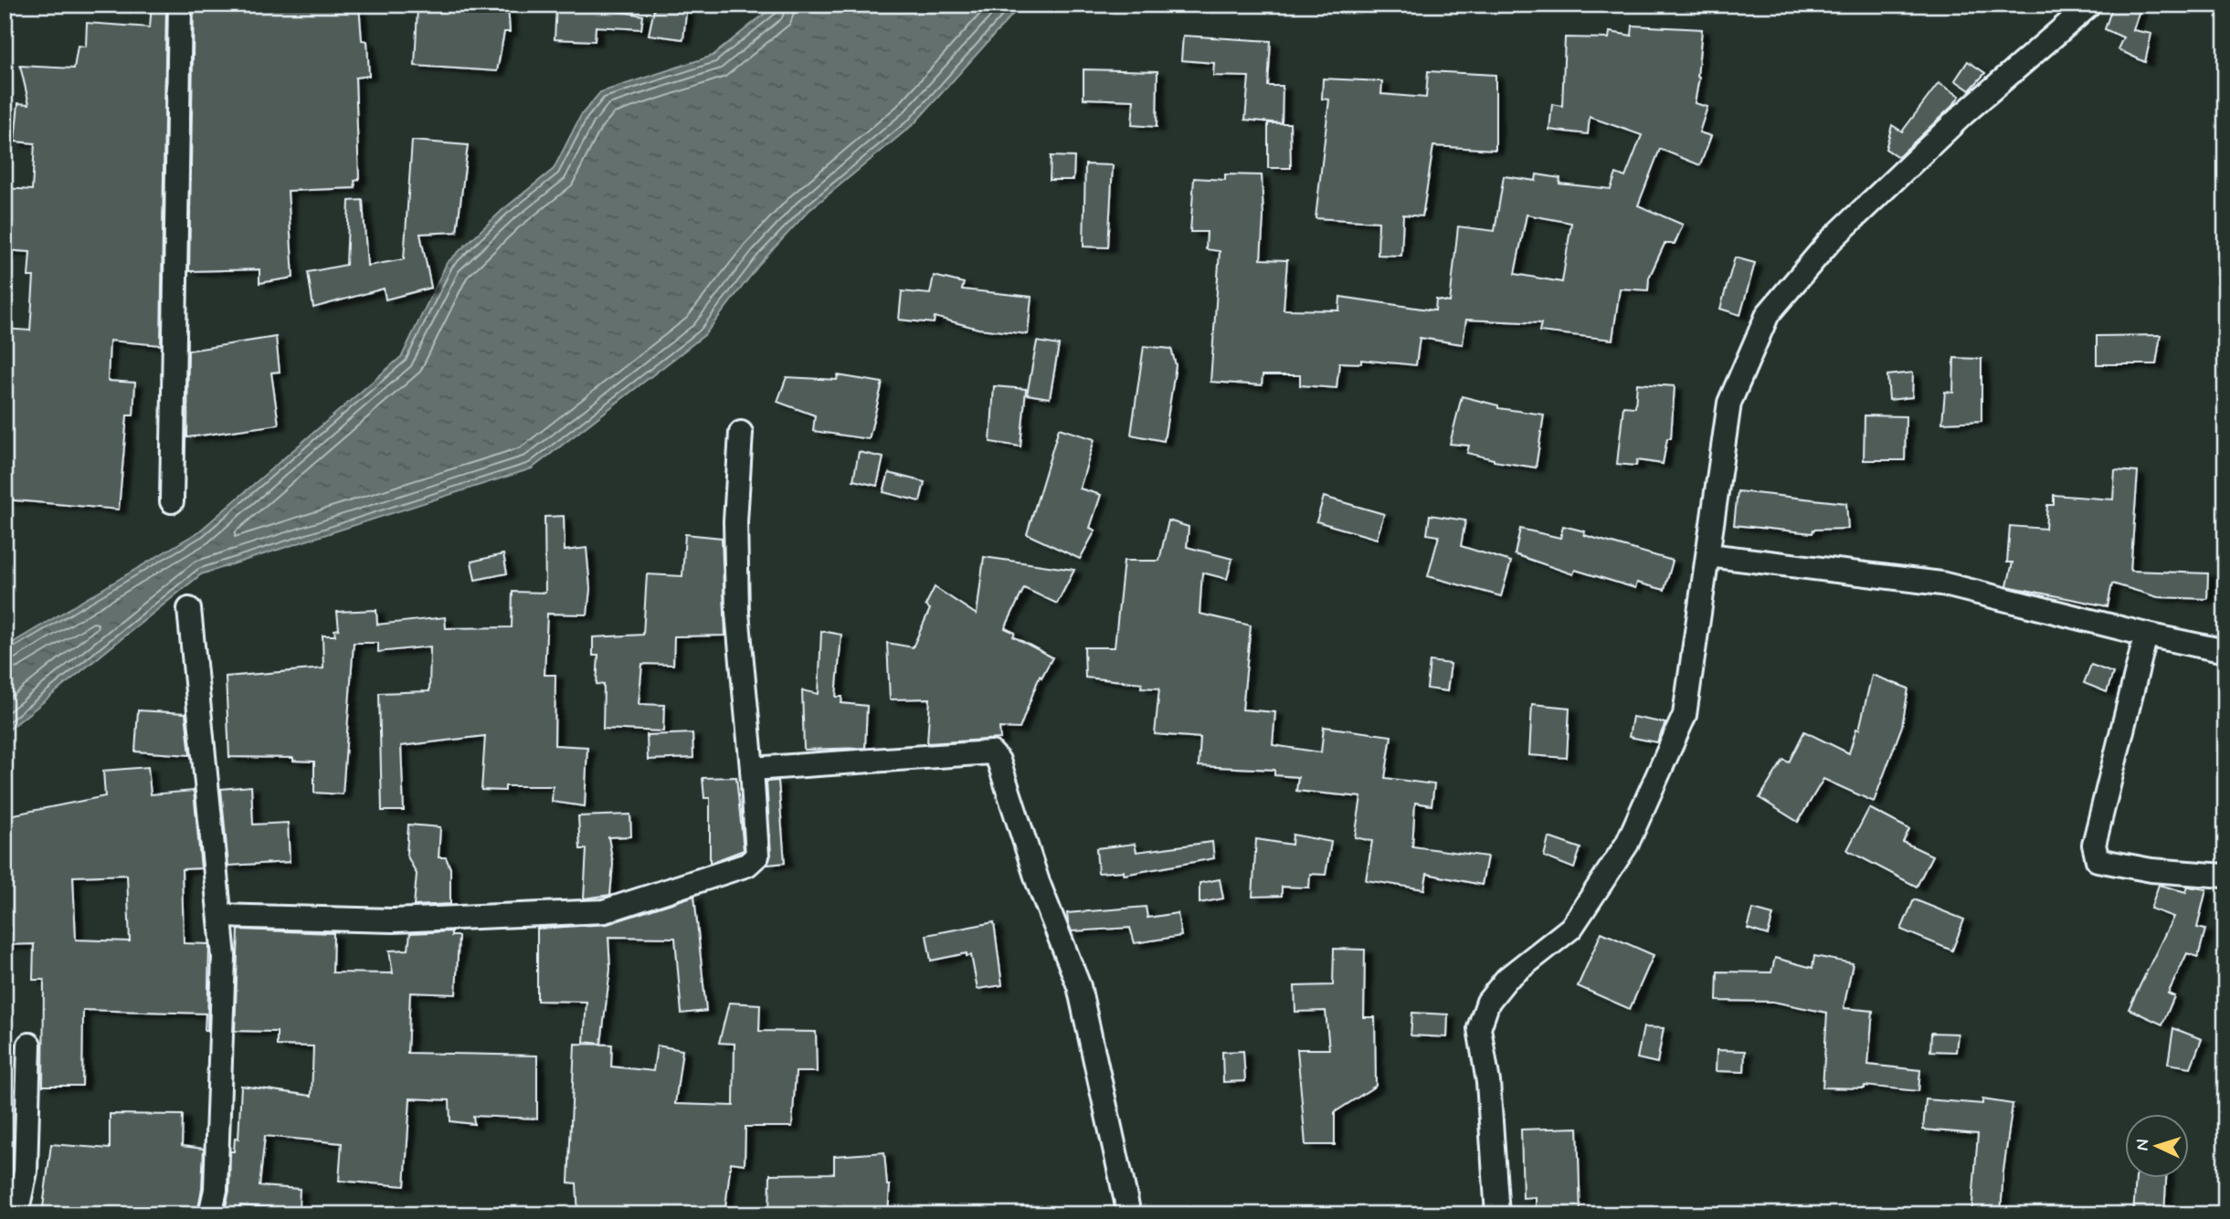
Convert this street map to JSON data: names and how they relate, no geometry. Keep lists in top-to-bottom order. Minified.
{"north":"left"}
